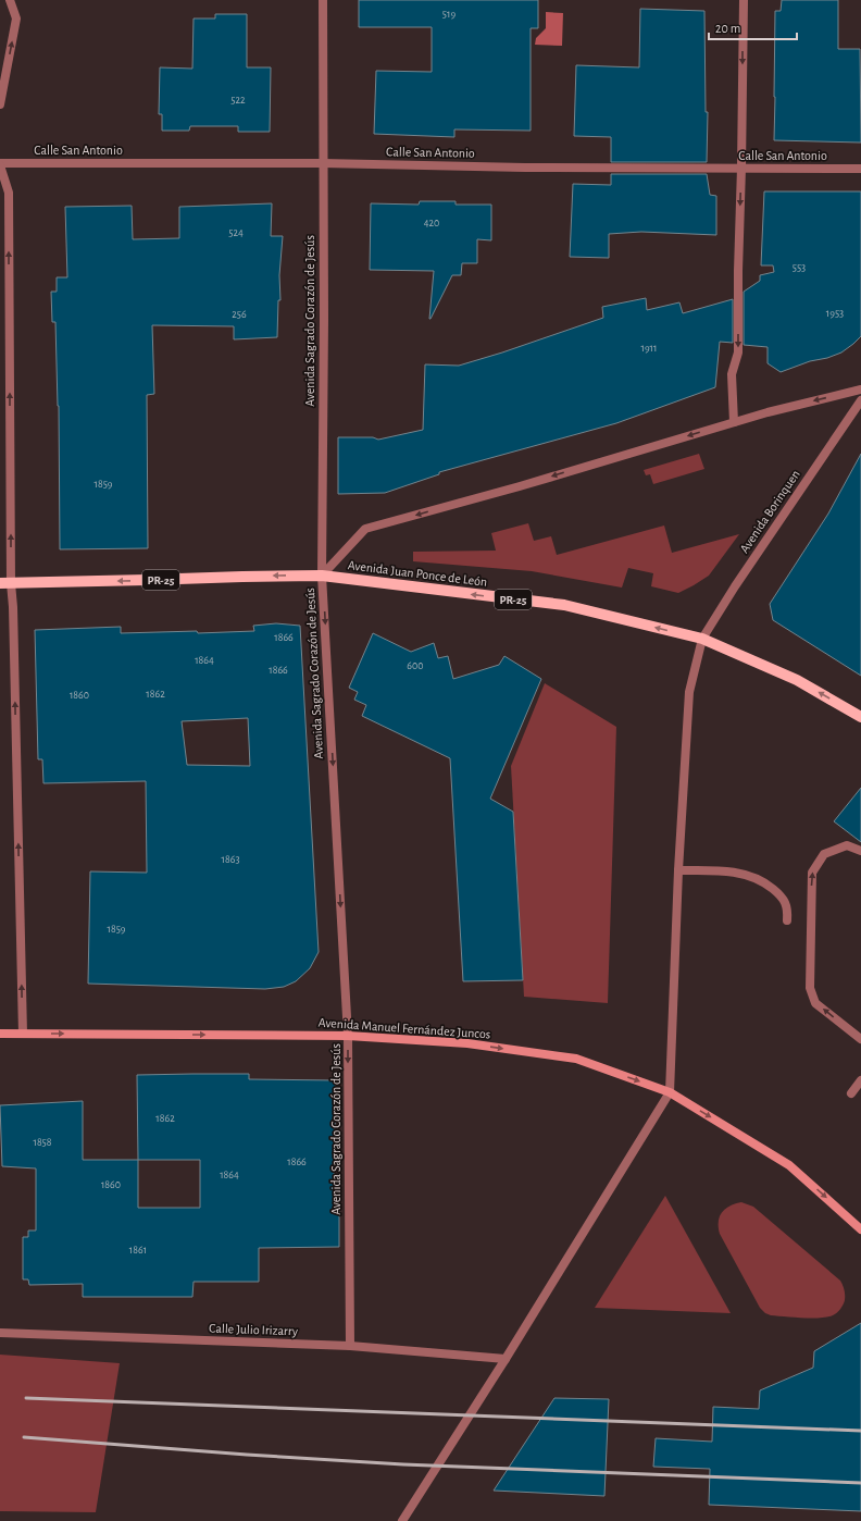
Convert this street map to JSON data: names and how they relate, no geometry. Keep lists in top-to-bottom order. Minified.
{"streets":{"main road":["Avenida Juan Ponce de León","PR-25","Avenida Manuel Fernández Juncos"],"street":["Calle San Antonio","Avenida Sagrado Corazón de Jesús","Avenida Borinquen","Calle Julio Irizarry"]},"crossings":[["Calle San Antonio","Avenida Sagrado Corazón de Jesús"],["Avenida Sagrado Corazón de Jesús","Avenida Juan Ponce de León"],["Avenida Sagrado Corazón de Jesús","Avenida Manuel Fernández Juncos"],["Avenida Sagrado Corazón de Jesús","Calle Julio Irizarry"],["Avenida Borinquen","Avenida Juan Ponce de León"],["Avenida Borinquen","Avenida Manuel Fernández Juncos"]],"one_way":["Avenida Sagrado Corazón de Jesús","Avenida Juan Ponce de León","Avenida Manuel Fernández Juncos"],"house_numbers":["519","522","420","524","553","1953","256","1911","1859","1866","1864","600","1866","1862","1860","1863","1859","1862","1858","1866","1864","1860","1861"],"scale_bar":"20 m"}
